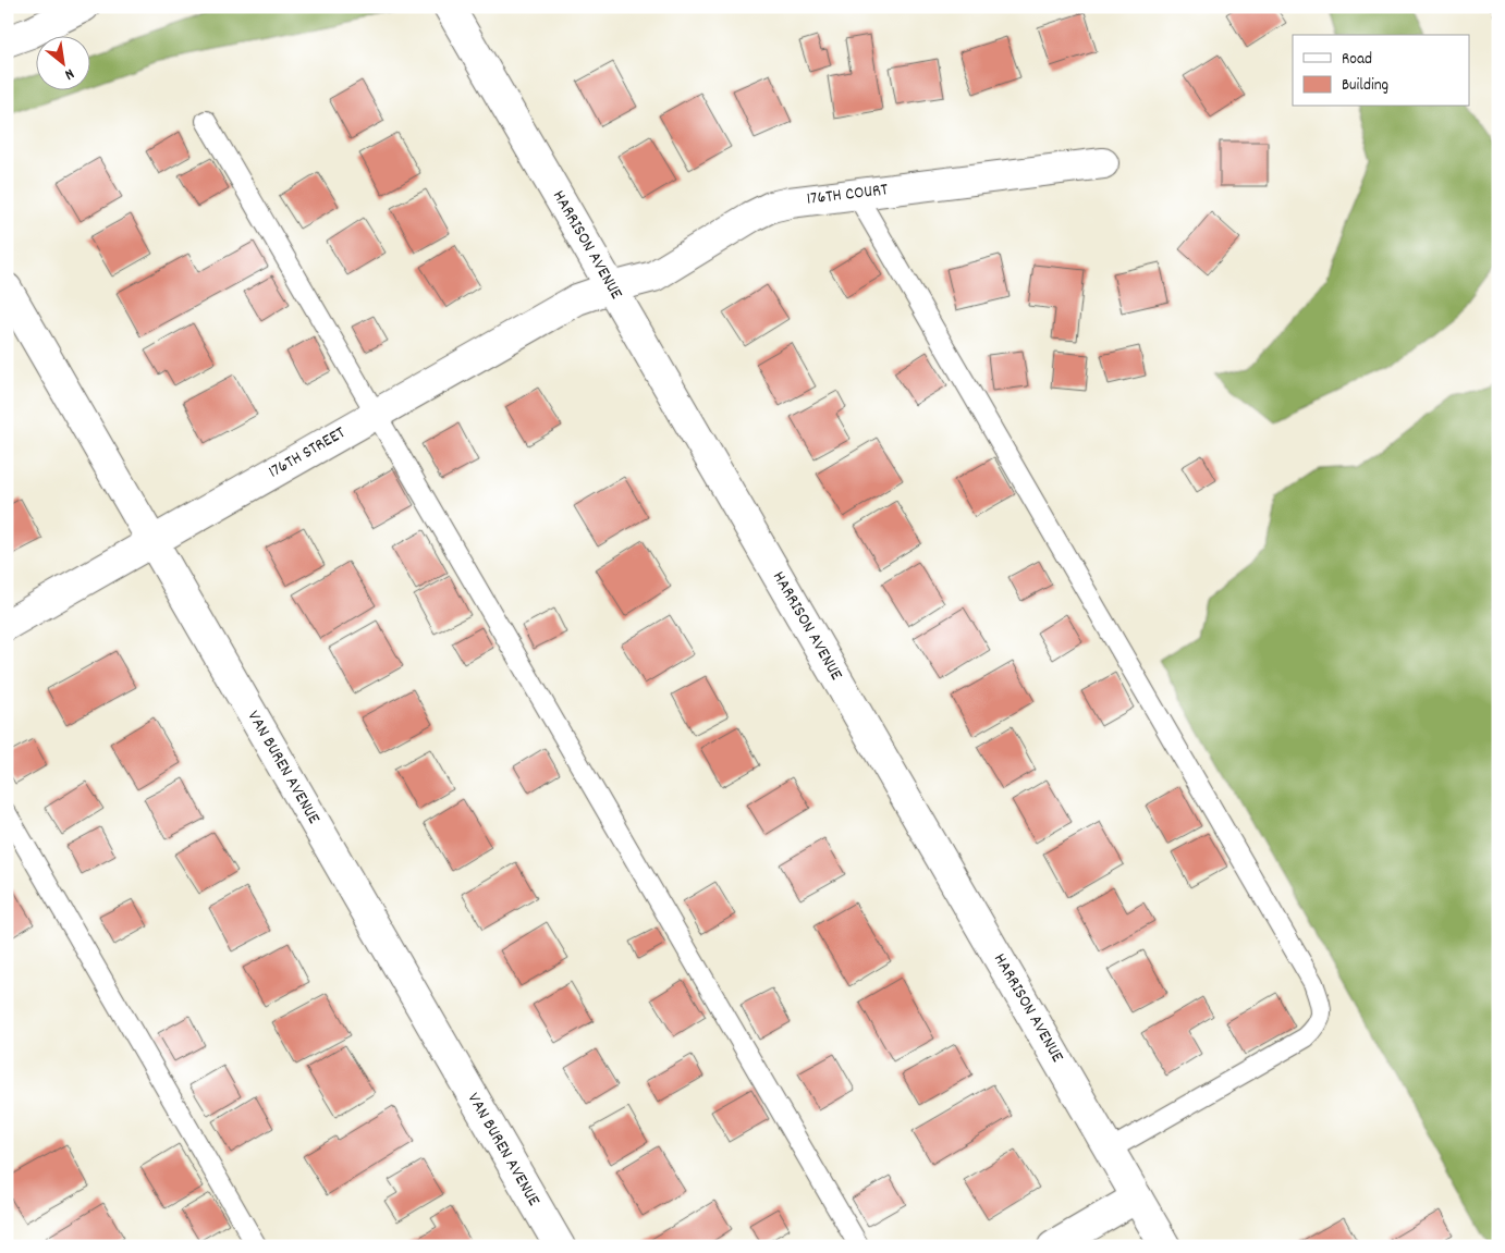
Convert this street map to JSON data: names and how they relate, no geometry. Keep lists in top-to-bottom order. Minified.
{"streets":{"main road":["176TH COURT","HARRISON AVENUE","176TH STREET","VAN BUREN AVENUE"]},"crossings":[["176TH COURT","HARRISON AVENUE"],["176TH COURT","176TH STREET"],["HARRISON AVENUE","176TH STREET"],["176TH STREET","VAN BUREN AVENUE"]],"legend":["Road","Building"],"north":"bottom right"}
